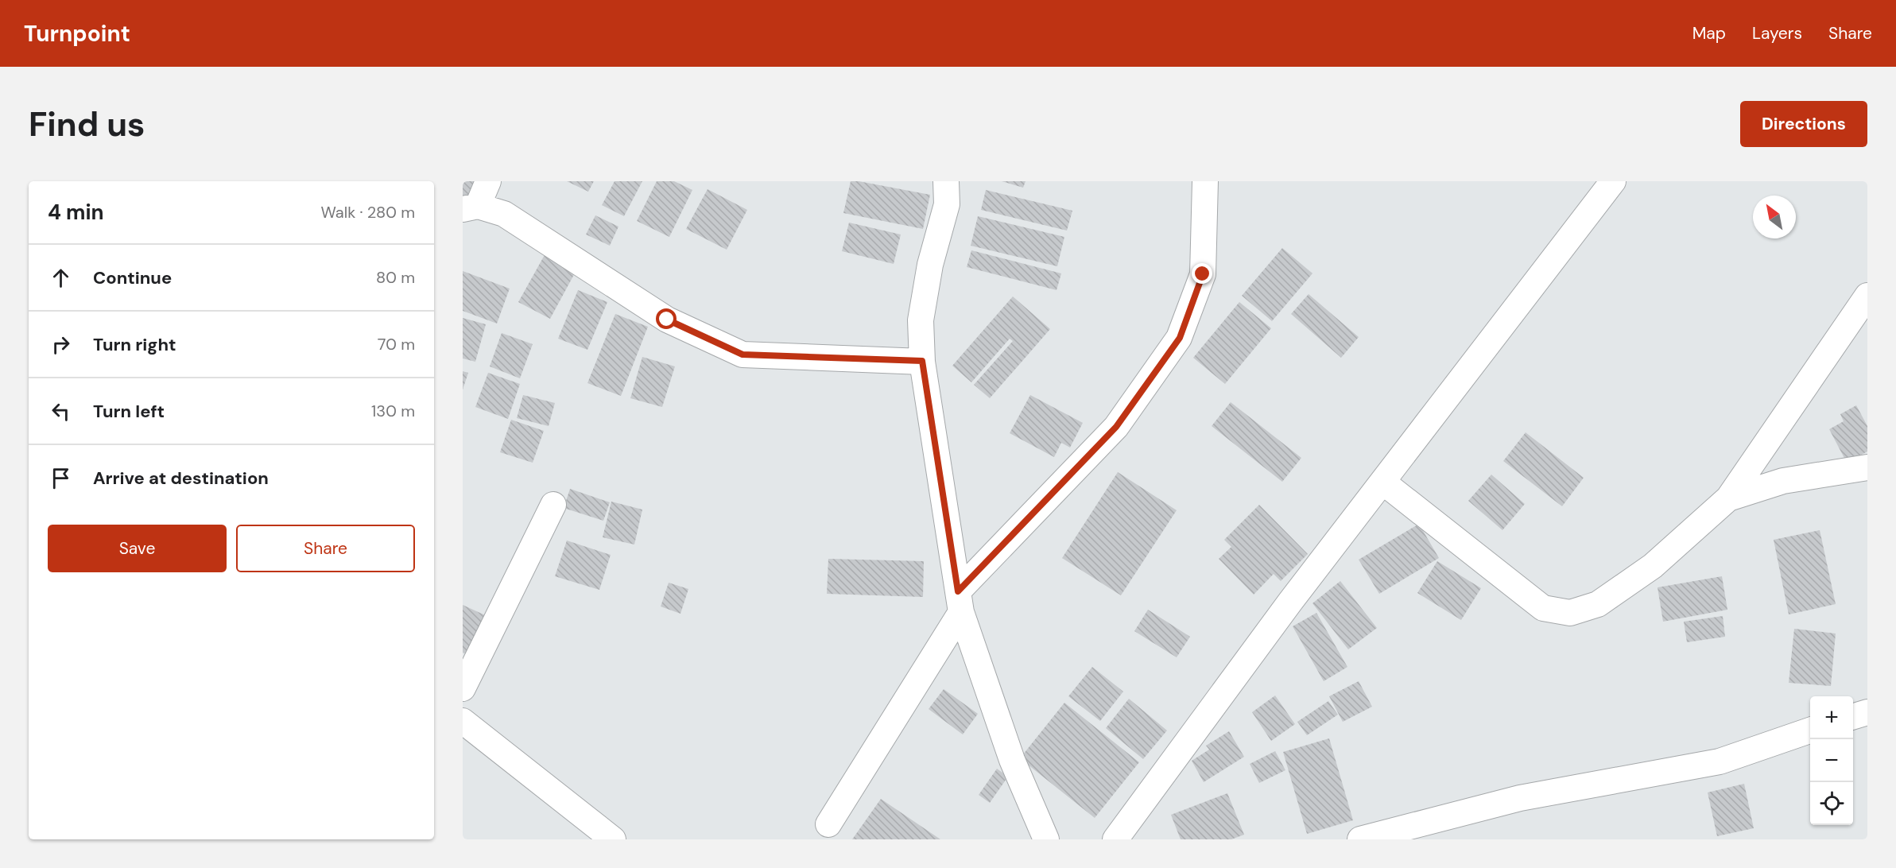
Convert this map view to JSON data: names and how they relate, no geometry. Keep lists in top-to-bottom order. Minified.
{"north":"top left","page":{"header":"Turnpoint","nav":["Map","Layers","Share"],"buttons":["Directions",["Save","Share"]],"title":"Find us","heading":["4 min","Walk · 280 m"],"list":[["Continue","80 m"],["Turn right","70 m"],["Turn left","130 m"],"Arrive at destination"],"map_buttons":["+","−"]}}
